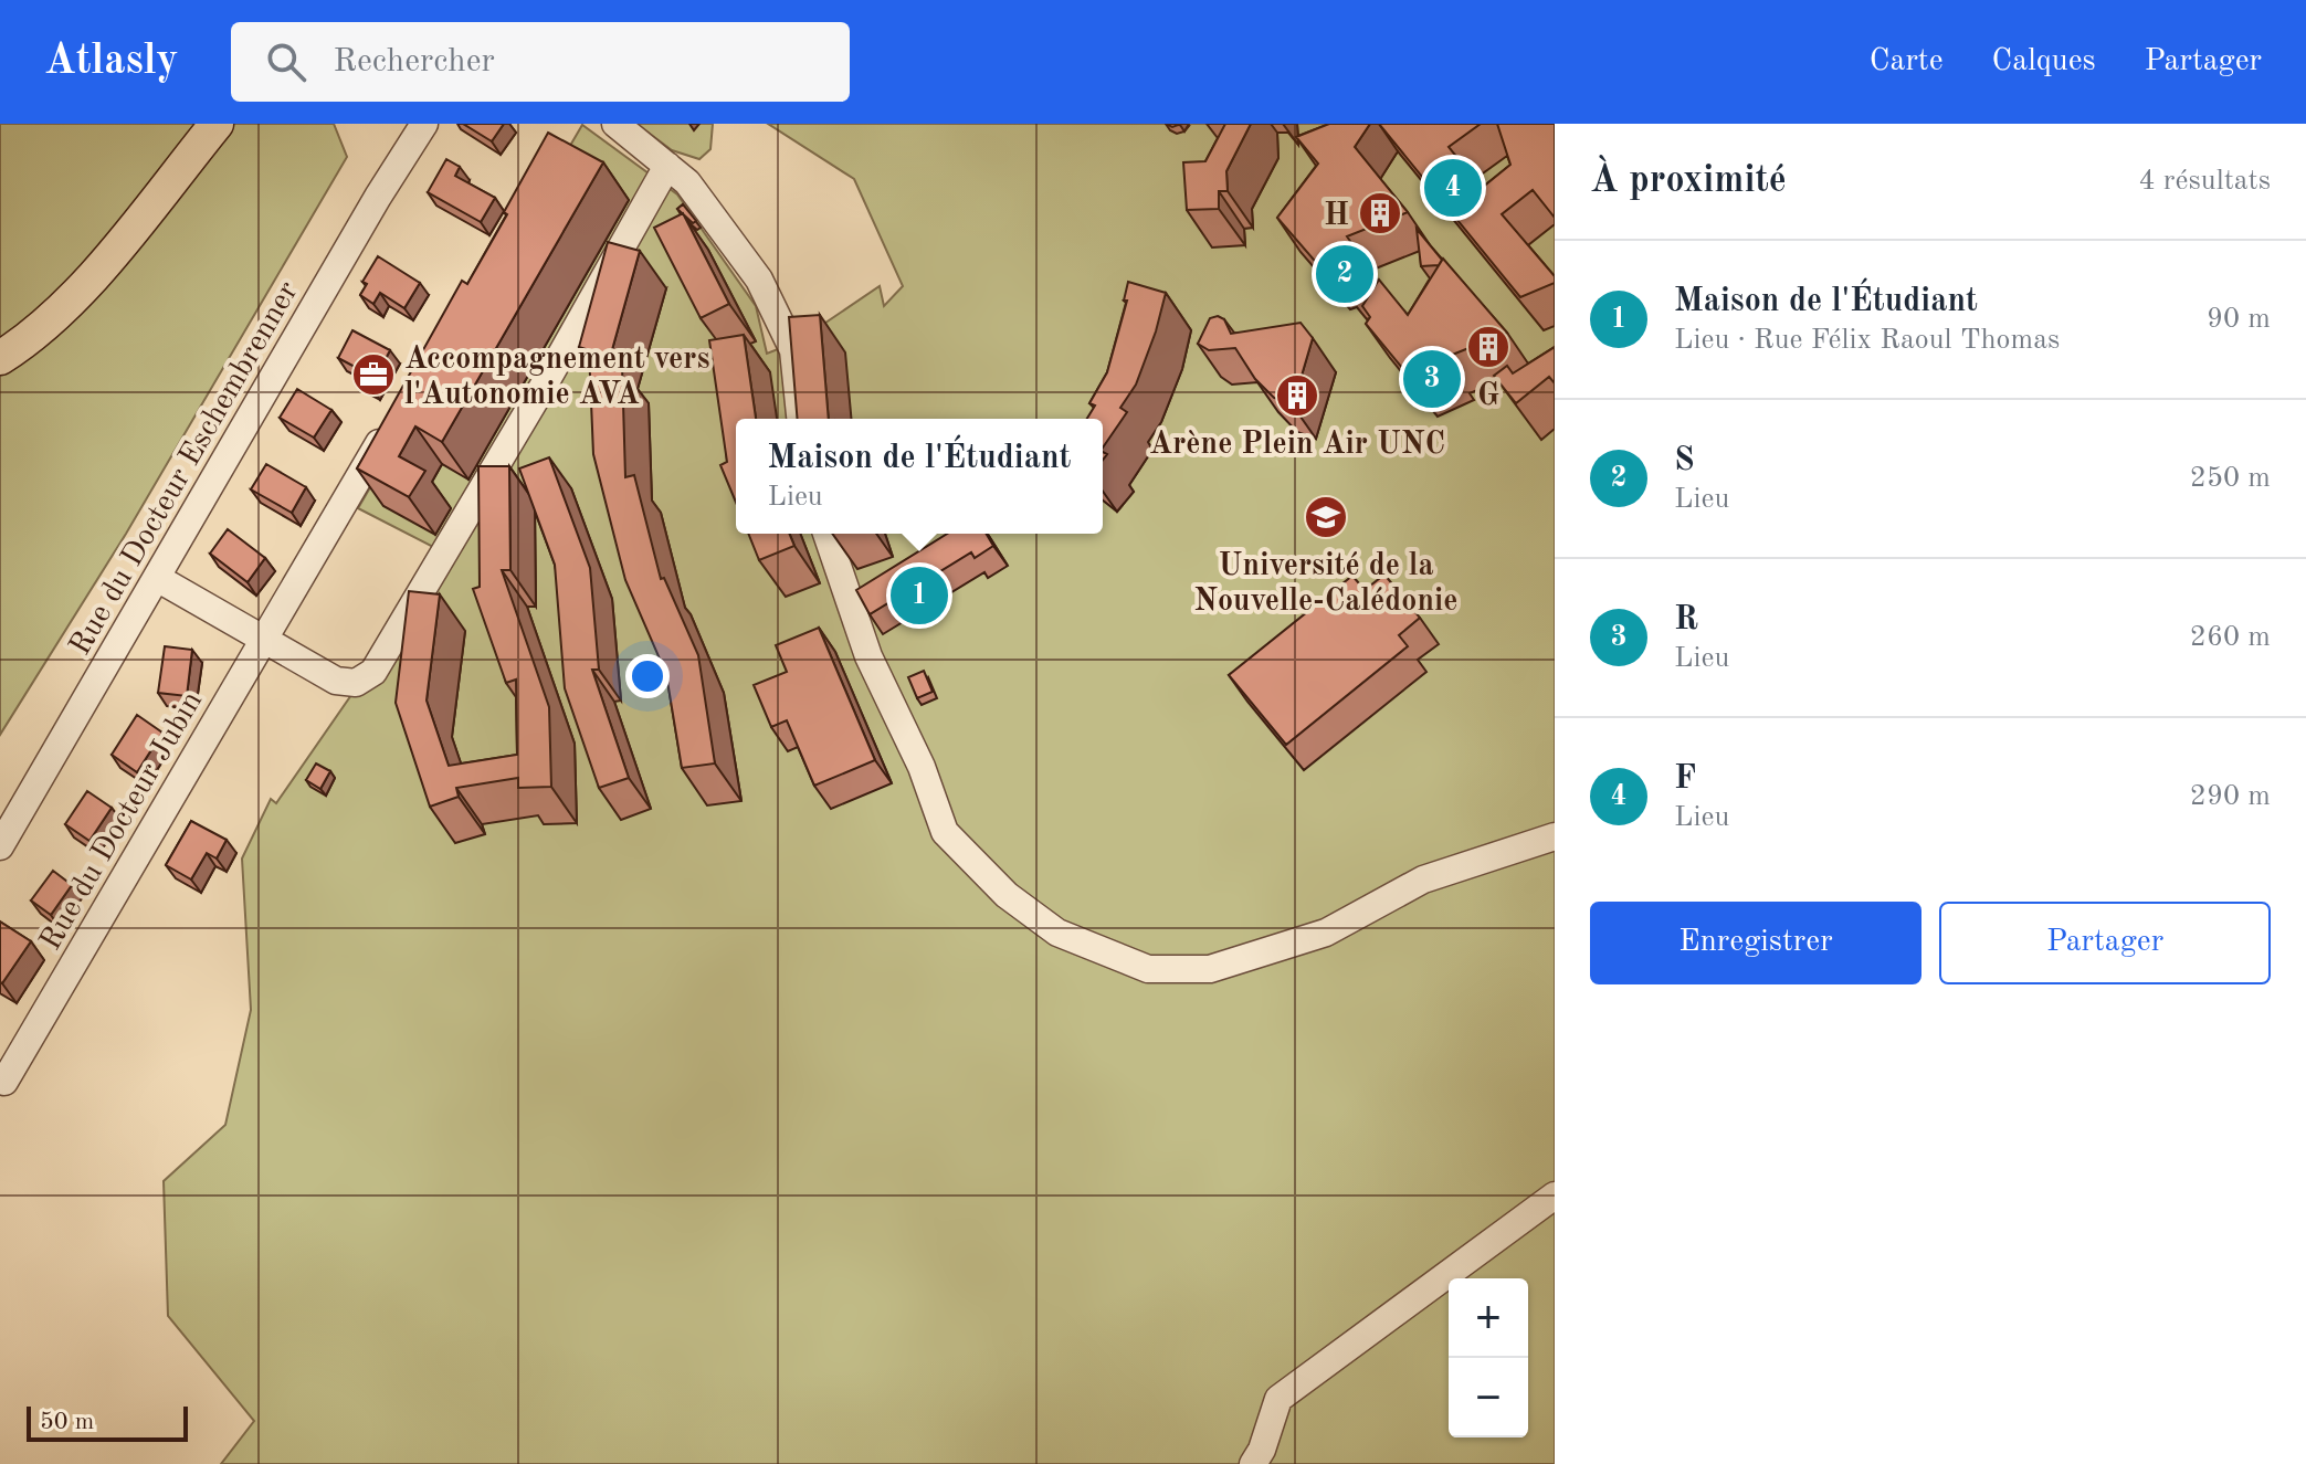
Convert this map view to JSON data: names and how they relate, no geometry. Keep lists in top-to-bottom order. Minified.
{"streets":{"street":["Rue du Docteur Eschembrenner","Rue du Docteur Jubin"]},"places":{"building":["H","G","Arène Plein Air UNC"],"office":["Accompagnement vers l'Autonomie AVA"],"school or university":["Université de la Nouvelle-Calédonie"]},"scale_bar":"50 m","page":{"header":"Atlasly","search":"Rechercher","nav":["Carte","Calques","Partager"],"heading":["À proximité","4 résultats"],"pins":["4","2","3","1"],"list":[{"mark":"1","name":"Maison de l'Étudiant","note":"Lieu · Rue Félix Raoul Thomas","value":"90 m"},{"mark":"2","name":"S","note":"Lieu","value":"250 m"},{"mark":"3","name":"R","note":"Lieu","value":"260 m"},{"mark":"4","name":"F","note":"Lieu","value":"290 m"}],"popup":["Maison de l'Étudiant","Lieu"],"buttons":["Enregistrer","Partager"],"map_buttons":["+","−"],"scale":"50 m"}}
